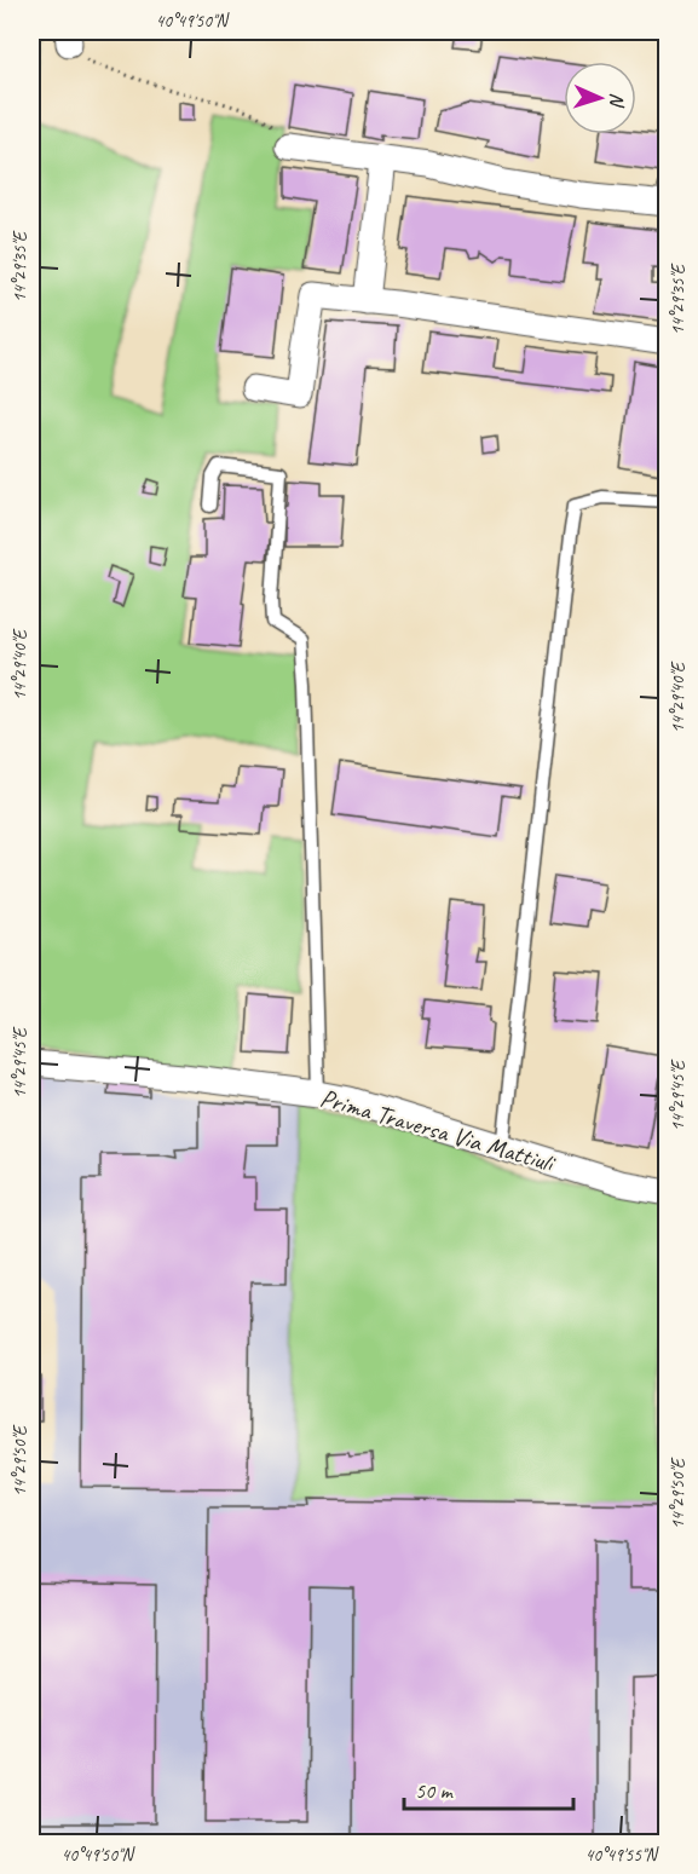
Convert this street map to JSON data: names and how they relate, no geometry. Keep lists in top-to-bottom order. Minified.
{"streets":{"street":["Prima Traversa Via Mattiuli"]},"scale_bar":"50 m","north":"right","coordinates":["40°49'50\"N","14°29'35\"E","14°29'40\"E","14°29'45\"E","14°29'50\"E","40°49'55\"N"]}
